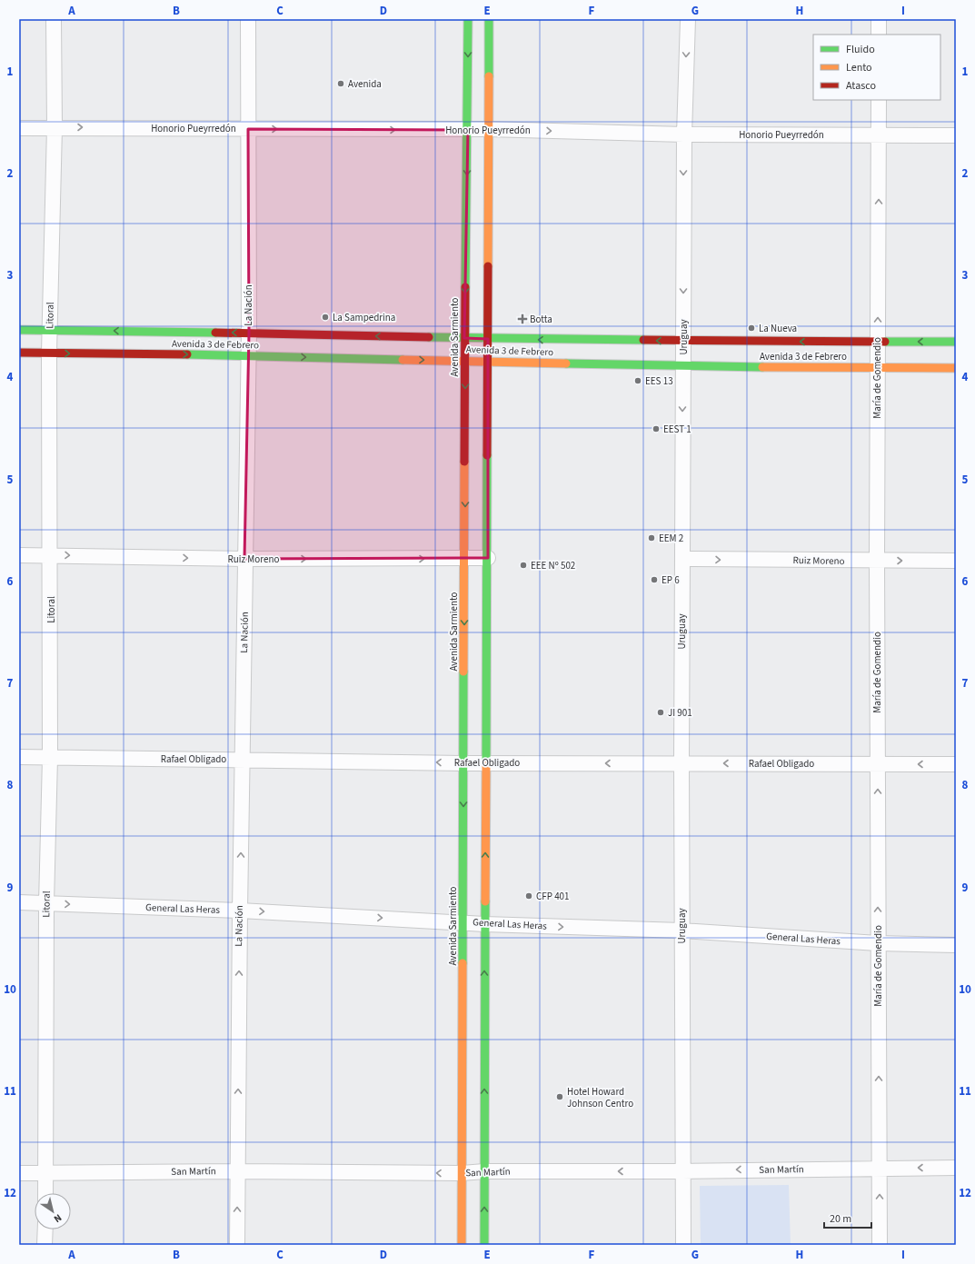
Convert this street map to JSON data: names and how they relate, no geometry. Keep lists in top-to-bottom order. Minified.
{"streets":{"main road":["Avenida Sarmiento","Avenida 3 de Febrero"],"street":["Honorio Pueyrredón","La Nación","Litoral","Uruguay","María de Gomendio","Ruiz Moreno","Rafael Obligado","General Las Heras","San Martín"]},"crossings":[["Honorio Pueyrredón","La Nación"],["Honorio Pueyrredón","Litoral"],["Honorio Pueyrredón","Avenida Sarmiento"],["Honorio Pueyrredón","Uruguay"],["Honorio Pueyrredón","María de Gomendio"],["La Nación","Avenida 3 de Febrero"],["La Nación","Ruiz Moreno"],["La Nación","Rafael Obligado"],["La Nación","General Las Heras"],["La Nación","San Martín"],["Litoral","Avenida 3 de Febrero"],["Litoral","Ruiz Moreno"],["Litoral","Rafael Obligado"],["Litoral","General Las Heras"],["Litoral","San Martín"],["Avenida Sarmiento","Avenida 3 de Febrero"],["Avenida Sarmiento","Ruiz Moreno"],["Avenida Sarmiento","Rafael Obligado"],["Avenida Sarmiento","General Las Heras"],["Avenida Sarmiento","San Martín"],["Uruguay","Avenida 3 de Febrero"],["Uruguay","Ruiz Moreno"],["Uruguay","Rafael Obligado"],["Uruguay","General Las Heras"],["Uruguay","San Martín"],["Avenida 3 de Febrero","María de Gomendio"],["María de Gomendio","Ruiz Moreno"],["María de Gomendio","Rafael Obligado"],["María de Gomendio","General Las Heras"],["María de Gomendio","San Martín"]],"one_way":["Honorio Pueyrredón","La Nación","Uruguay","María de Gomendio","Ruiz Moreno","Rafael Obligado","General Las Heras","San Martín"],"places":{"other":["Avenida","La Sampedrina","La Nueva","EES 13","EEST 1","EEM 2","EEE Nº 502","EP 6","JI 901","CFP 401","Hotel Howard Johnson Centro"],"health":["Botta"]},"legend":["Fluido","Lento","Atasco"],"scale_bar":"20 m","north":"bottom right","grid":{"columns":["A","B","C","D","E","F","G","H","I"],"rows":["1","2","3","4","5","6","7","8","9","10","11","12"]}}
